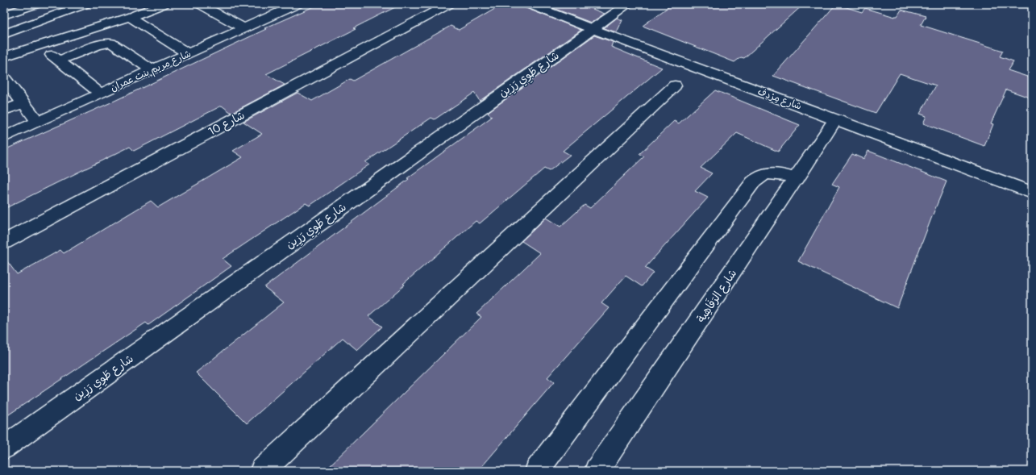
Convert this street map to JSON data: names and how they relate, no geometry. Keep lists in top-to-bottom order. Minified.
{"streets":{"street":["شارع مريم بنت عمران","شارع طَوِي رَزِين","شارع مِرْدِف","شارع 10","شارع الرَفَاهِية"]},"crossings":[["شارع طَوِي رَزِين","شارع مِرْدِف"],["شارع مِرْدِف","شارع الرَفَاهِية"]]}
